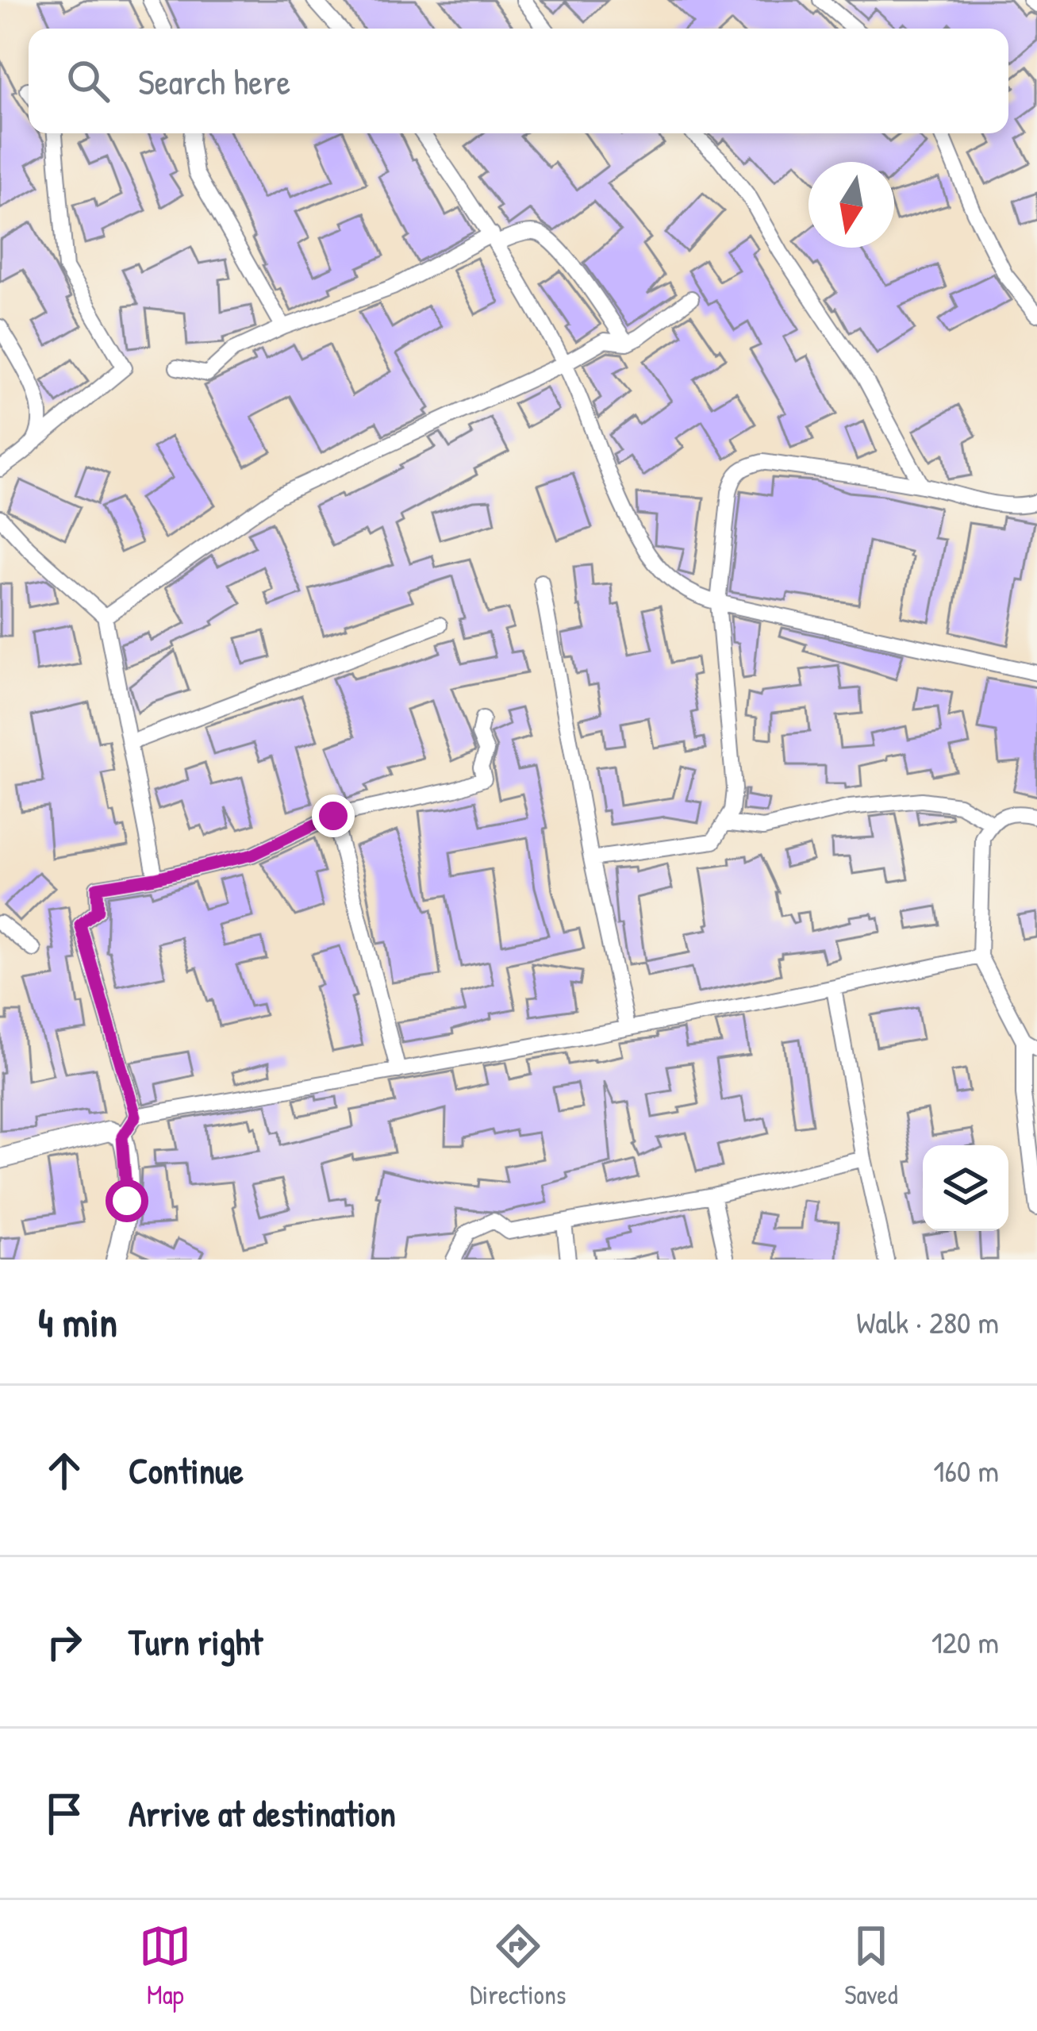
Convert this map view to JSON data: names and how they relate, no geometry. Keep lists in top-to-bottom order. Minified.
{"north":"bottom","page":{"search":"Search here","heading":["4 min","Walk · 280 m"],"list":[["Continue","160 m"],["Turn right","120 m"],"Arrive at destination"],"nav":["Map","Directions","Saved"]}}
